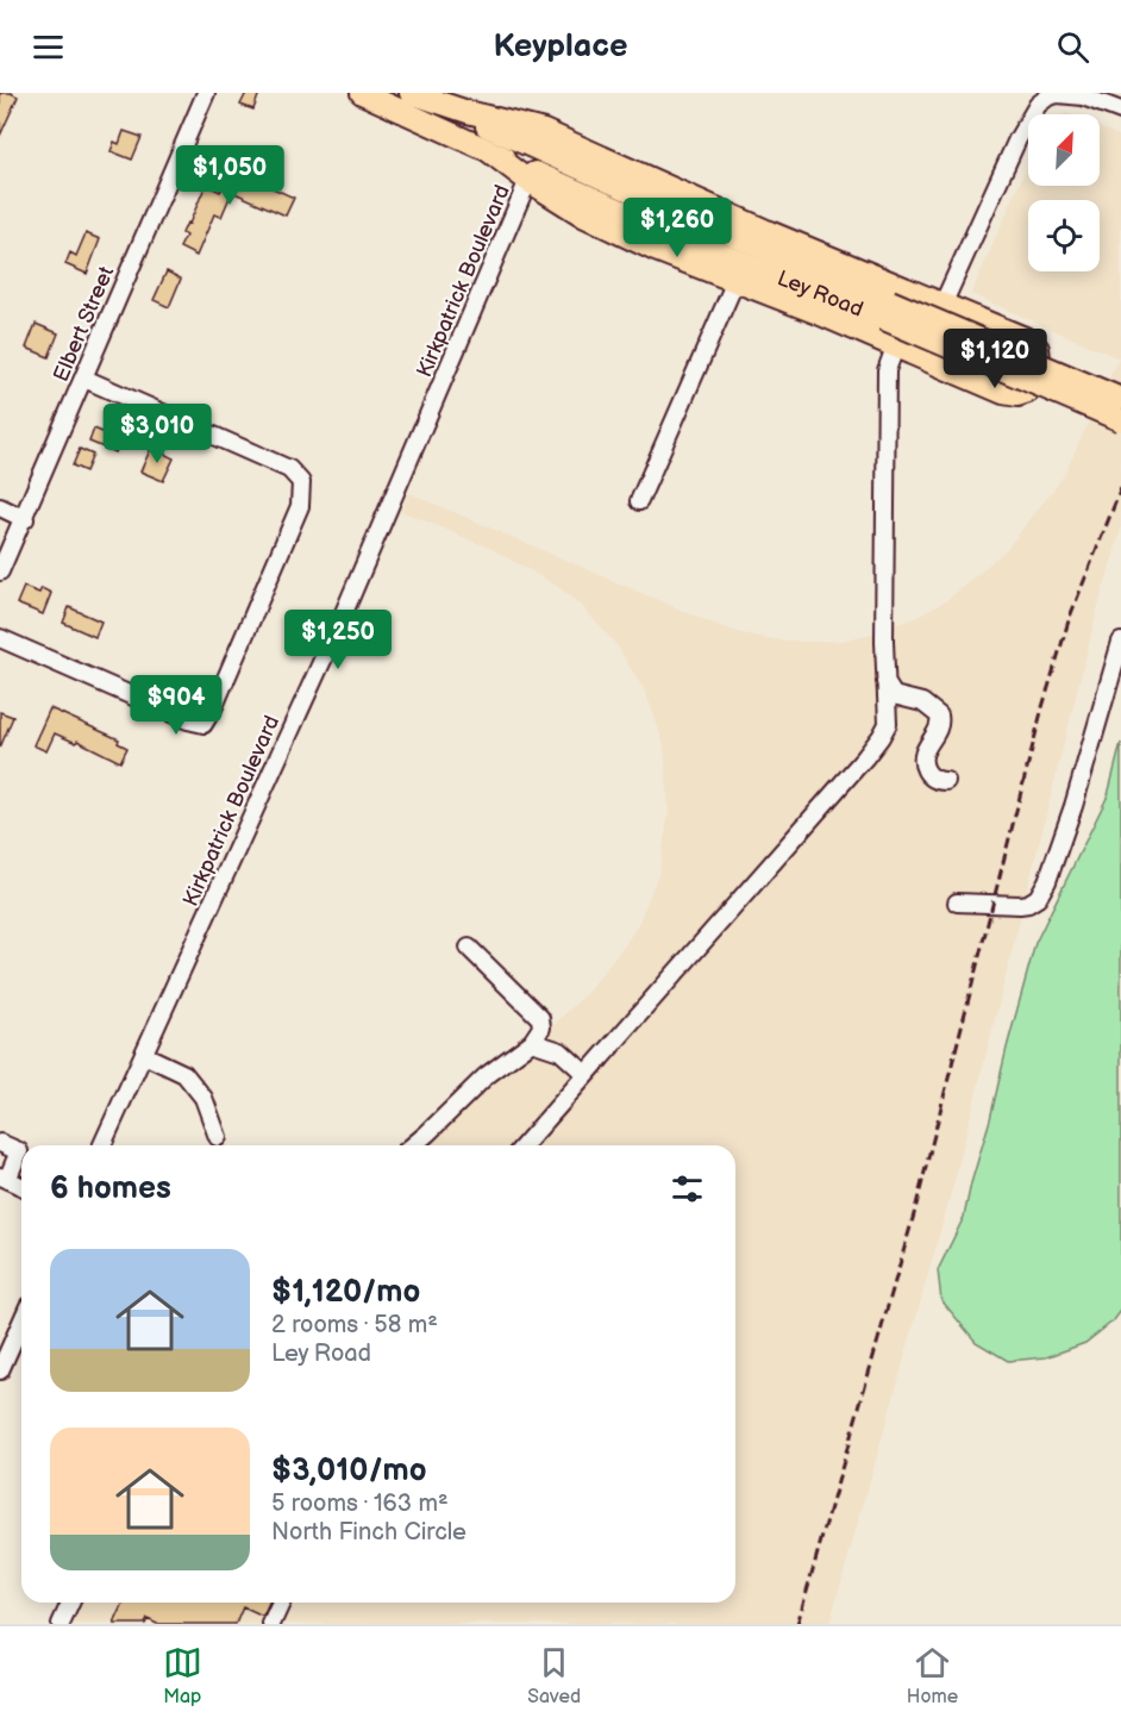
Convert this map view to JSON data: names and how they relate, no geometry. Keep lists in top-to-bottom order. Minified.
{"streets":{"main road":["Ley Road"],"street":["Kirkpatrick Boulevard","Elbert Street"]},"crossings":[["Kirkpatrick Boulevard","Ley Road"]],"north":"top right","page":{"header":"Keyplace","price":["$1,050","$1,260","$1,120","$3,010","$1,250","$904"],"heading":"6 homes","list":[{"name":"$1,120/mo","note":"2 rooms · 58 m² · Ley Road"},{"name":"$3,010/mo","note":"5 rooms · 163 m² · North Finch Circle"}],"tabs":["Map","Saved","Home"]}}
